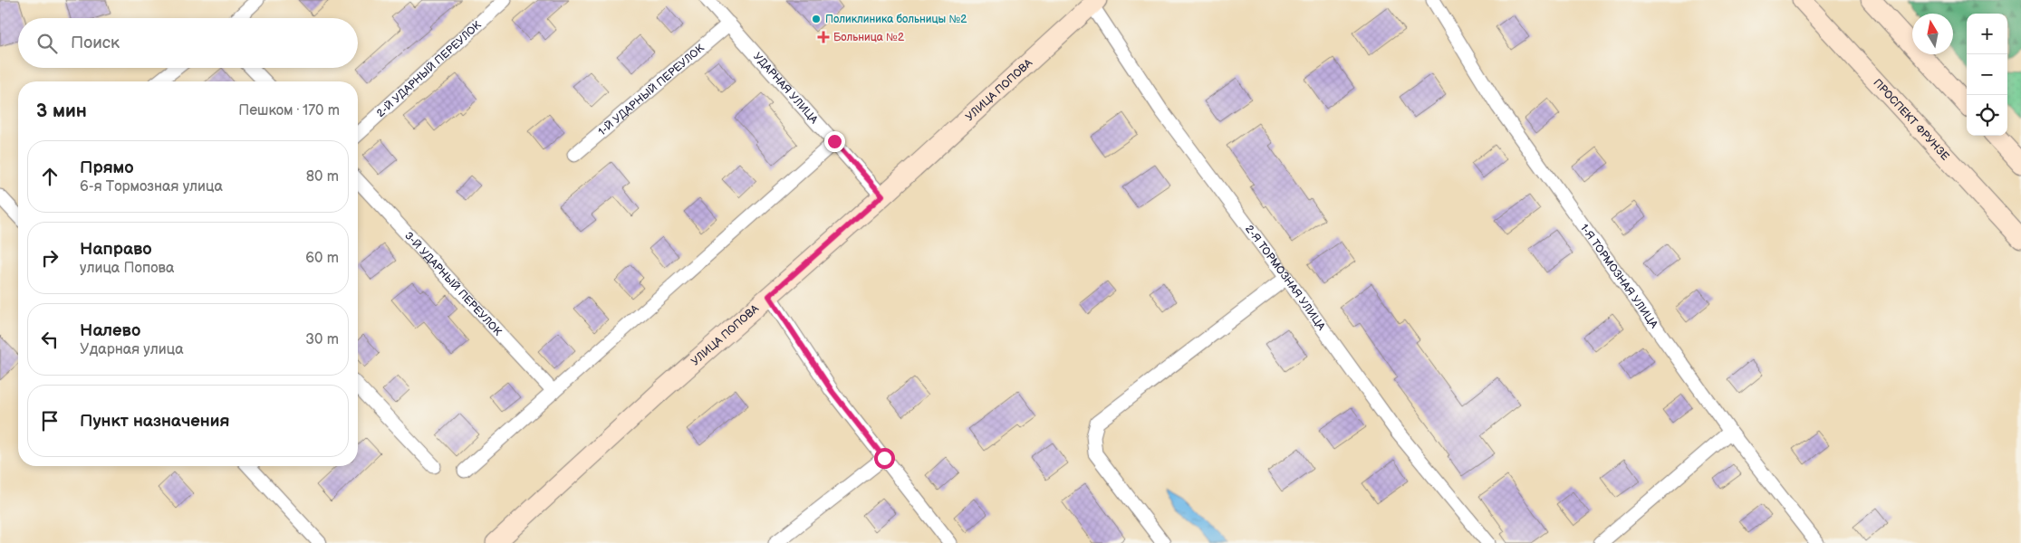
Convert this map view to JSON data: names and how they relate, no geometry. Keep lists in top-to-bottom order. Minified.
{"streets":{"street":["2-Й УДАРНЫЙ ПЕРЕУЛОК","УДАРНАЯ УЛИЦА","1-Й УДАРНЫЙ ПЕРЕУЛОК","УЛИЦА ПОПОВА","ПРОСПЕКТ ФРУНЗЕ","1-Я ТОРМОЗНАЯ УЛИЦА","2-Я ТОРМОЗНАЯ УЛИЦА","3-Й УДАРНЫЙ ПЕРЕУЛОК"]},"crossings":[["УДАРНАЯ УЛИЦА","1-Й УДАРНЫЙ ПЕРЕУЛОК"],["УДАРНАЯ УЛИЦА","УЛИЦА ПОПОВА"],["УЛИЦА ПОПОВА","2-Я ТОРМОЗНАЯ УЛИЦА"]],"places":{"other":["Поликлиника больницы №2"],"health":["Больница №2"]},"north":"top","page":{"map_buttons":["+","−"],"search":"Поиск","heading":["3 мин","Пешком · 170 m"],"list":[["Прямо","6-я Тормозная улица","80 m"],["Направо","улица Попова","60 m"],["Налево","Ударная улица","30 m"],"Пункт назначения"]}}
